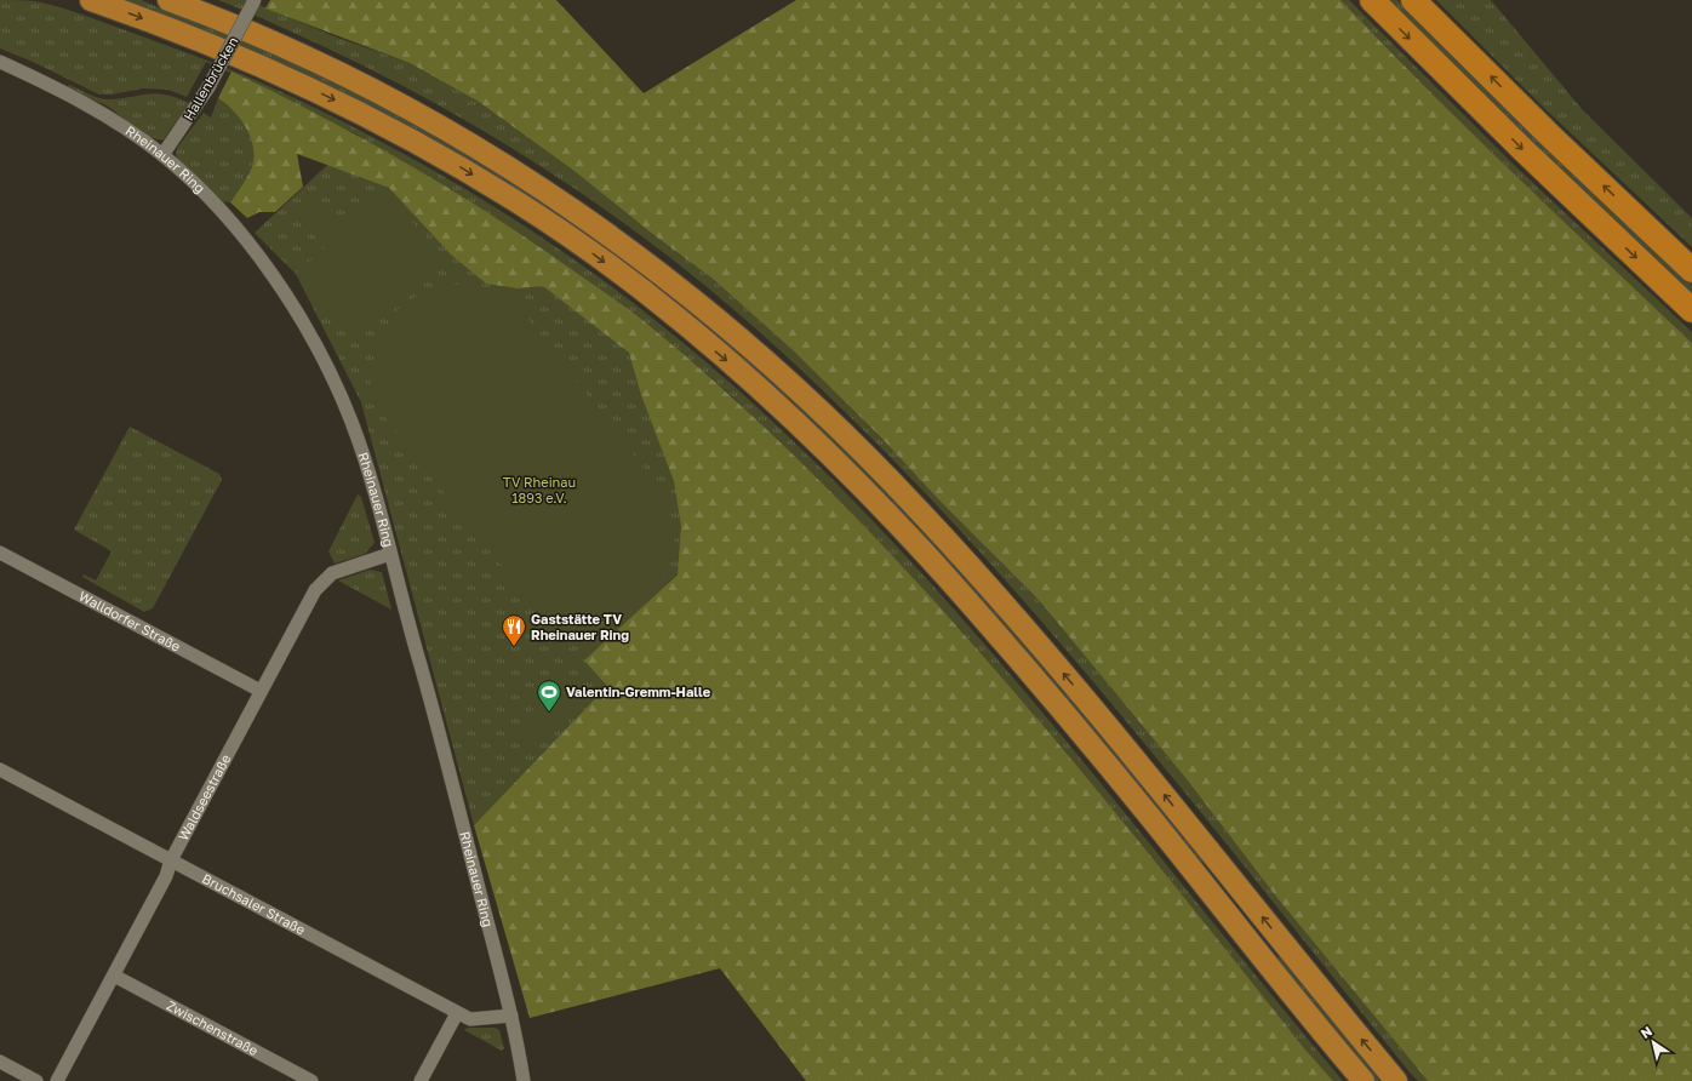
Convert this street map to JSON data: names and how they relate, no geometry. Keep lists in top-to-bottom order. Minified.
{"streets":{"street":["Hallenbrücken","Rheinauer Ring","Walldorfer Straße","Waldseestraße","Bruchsaler Straße","Zwischenstraße"]},"crossings":[["Hallenbrücken","Rheinauer Ring"],["Rheinauer Ring","Waldseestraße"],["Rheinauer Ring","Bruchsaler Straße"],["Walldorfer Straße","Waldseestraße"],["Waldseestraße","Bruchsaler Straße"],["Waldseestraße","Zwischenstraße"]],"parks":["TV Rheinau 1893 e.V."],"places":{"restaurant":["Gaststätte TV Rheinauer Ring"],"sports":["Valentin-Gremm-Halle"]},"north":"top left"}
